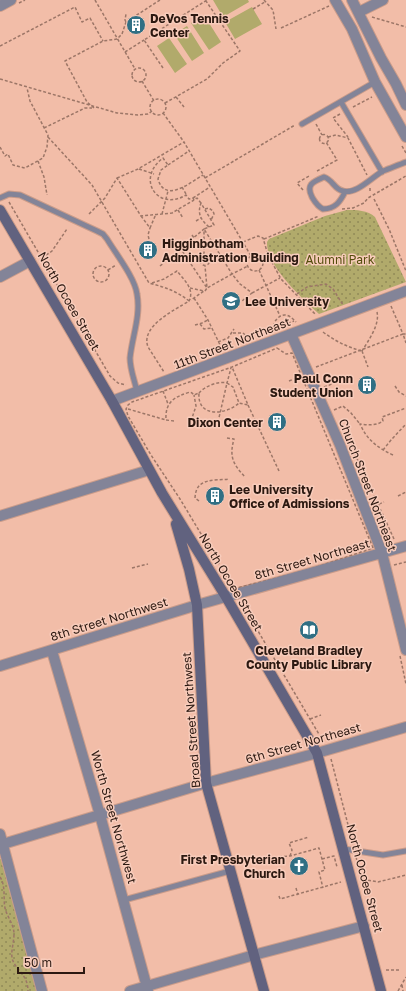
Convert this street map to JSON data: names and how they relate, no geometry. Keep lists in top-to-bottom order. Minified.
{"streets":{"main road":["North Ocoee Street","Broad Street Northwest"],"street":["11th Street Northeast","Church Street Northeast","8th Street Northeast","8th Street Northwest","6th Street Northeast","Worth Street Northwest"]},"crossings":[["North Ocoee Street","11th Street Northeast"],["North Ocoee Street","8th Street Northeast"],["North Ocoee Street","8th Street Northwest"],["North Ocoee Street","Broad Street Northwest"],["North Ocoee Street","6th Street Northeast"],["11th Street Northeast","Church Street Northeast"],["Church Street Northeast","8th Street Northeast"],["8th Street Northeast","8th Street Northwest"],["8th Street Northwest","Broad Street Northwest"],["8th Street Northwest","Worth Street Northwest"],["Broad Street Northwest","6th Street Northeast"],["6th Street Northeast","Worth Street Northwest"]],"parks":["Alumni Park"],"places":{"building":["DeVos Tennis Center","Higginbotham Administration Building","Paul Conn Student Union","Dixon Center","Lee University Office of Admissions"],"school or university":["Lee University"],"library":["Cleveland Bradley County Public Library"],"church":["First Presbyterian Church"]},"scale_bar":"50 m"}
